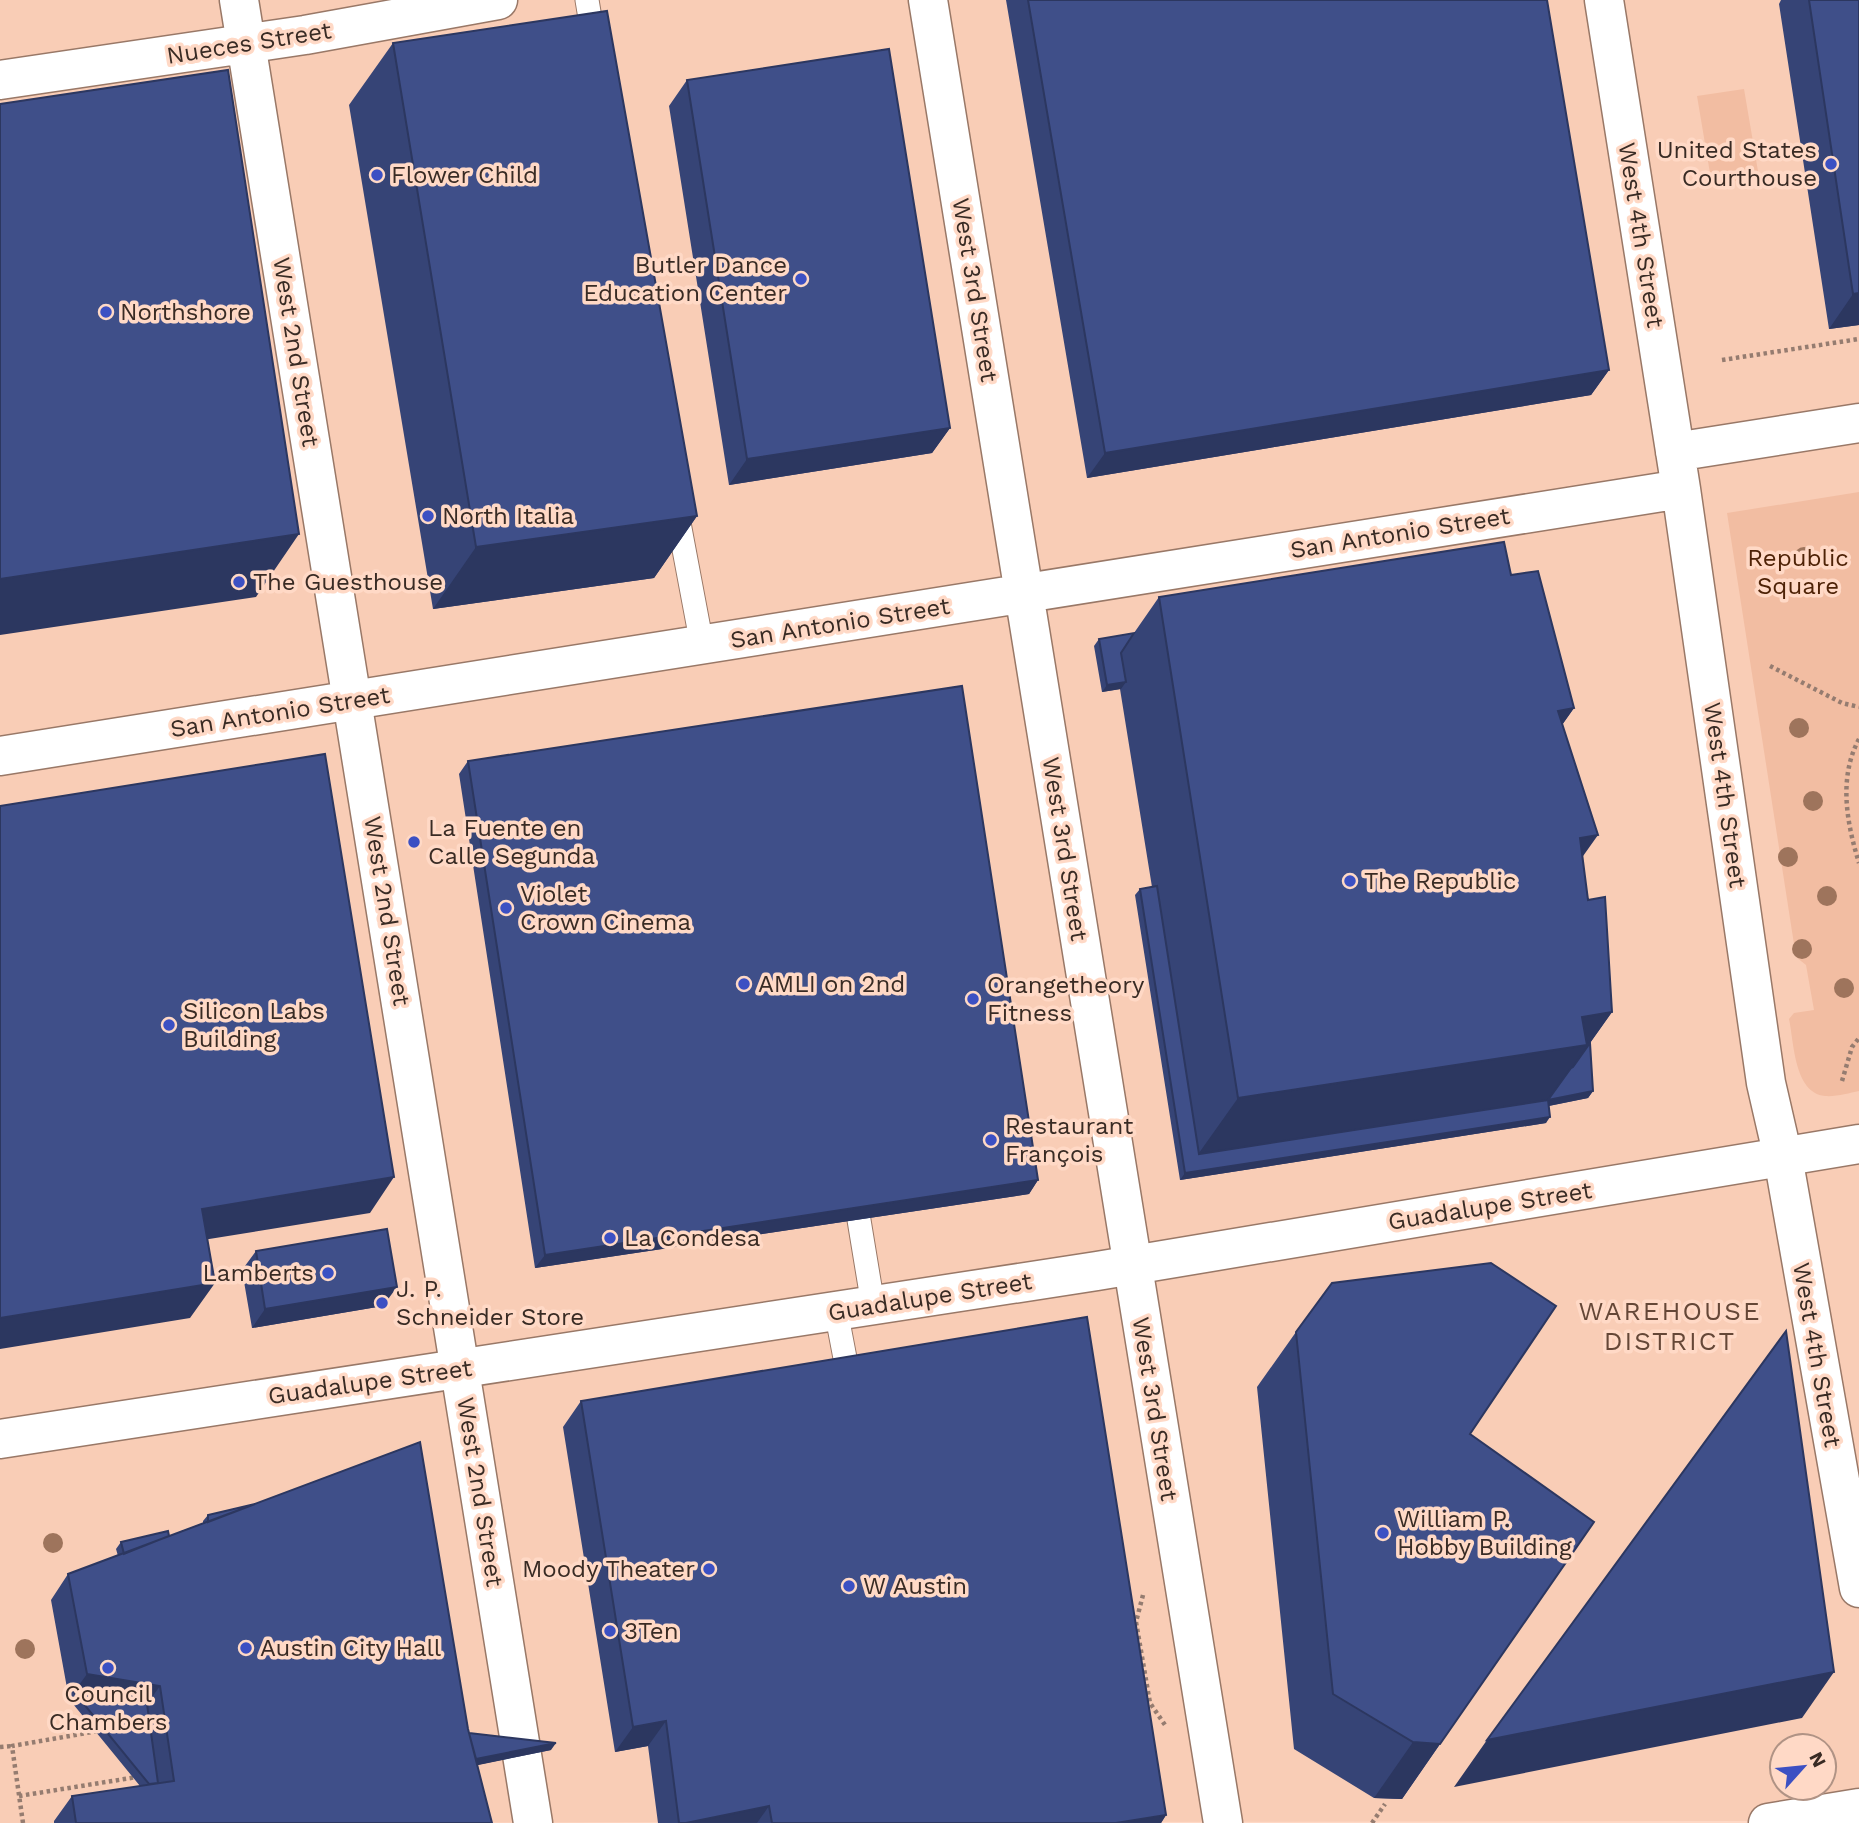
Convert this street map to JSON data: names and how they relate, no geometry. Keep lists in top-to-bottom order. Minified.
{"streets":{"street":["Nueces Street","West 4th Street","West 3rd Street","West 2nd Street","San Antonio Street","Guadalupe Street"]},"crossings":[["Nueces Street","West 2nd Street"],["West 4th Street","San Antonio Street"],["West 4th Street","Guadalupe Street"],["West 3rd Street","San Antonio Street"],["West 3rd Street","Guadalupe Street"],["West 2nd Street","San Antonio Street"],["West 2nd Street","Guadalupe Street"]],"districts":["WAREHOUSE DISTRICT"],"parks":["Republic Square"],"places":["United States Courthouse","Flower Child","Butler Dance Education Center","Northshore","North Italia","The Guesthouse","La Fuente en Calle Segunda","The Republic","Violet Crown Cinema","AMLI on 2nd","Orangetheory Fitness","Silicon Labs Building","Restaurant François","La Condesa","Lamberts","J. P. Schneider Store","William P. Hobby Building","Moody Theater","W Austin","3Ten","Austin City Hall","Council Chambers"],"north":"top right"}
